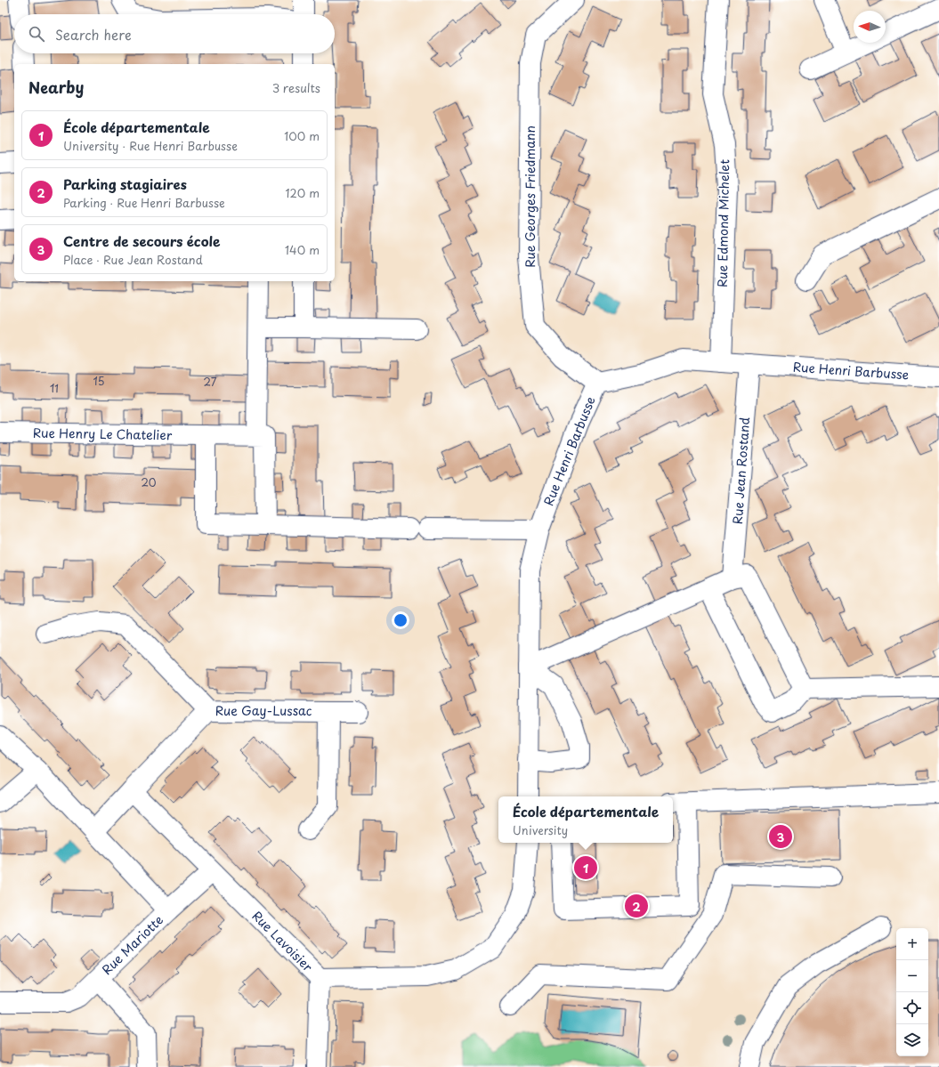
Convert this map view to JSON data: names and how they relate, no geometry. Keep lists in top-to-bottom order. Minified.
{"streets":{"street":["Rue Georges Friedmann","Rue Edmond Michelet","Rue Henri Barbusse","Rue Henry Le Chatelier","Rue Jean Rostand","Rue Gay-Lussac","Rue Lavoisier","Rue Mariotte"]},"crossings":[["Rue Georges Friedmann","Rue Henri Barbusse"],["Rue Edmond Michelet","Rue Henri Barbusse"],["Rue Henri Barbusse","Rue Jean Rostand"],["Rue Lavoisier","Rue Mariotte"]],"house_numbers":["15","27","11","20"],"north":"left","page":{"search":"Search here","heading":["Nearby","3 results"],"list":[{"mark":"1","name":"École départementale","note":"University · Rue Henri Barbusse","value":"100 m"},{"mark":"2","name":"Parking stagiaires","note":"Parking · Rue Henri Barbusse","value":"120 m"},{"mark":"3","name":"Centre de secours école","note":"Place · Rue Jean Rostand","value":"140 m"}],"popup":["École départementale","University"],"pins":["3","1","2"],"map_buttons":["+","−"]}}
